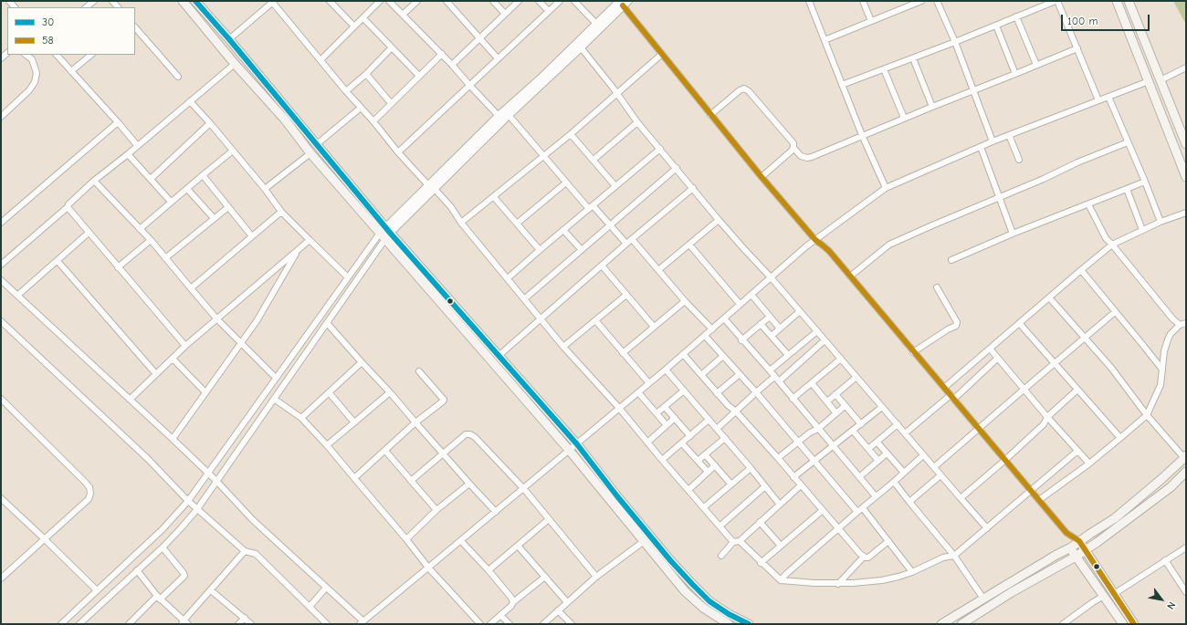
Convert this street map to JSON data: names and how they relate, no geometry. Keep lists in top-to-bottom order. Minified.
{"lines":["transit line 30","transit line 58"],"legend":["30","58"],"scale_bar":"100 m","north":"bottom right"}
